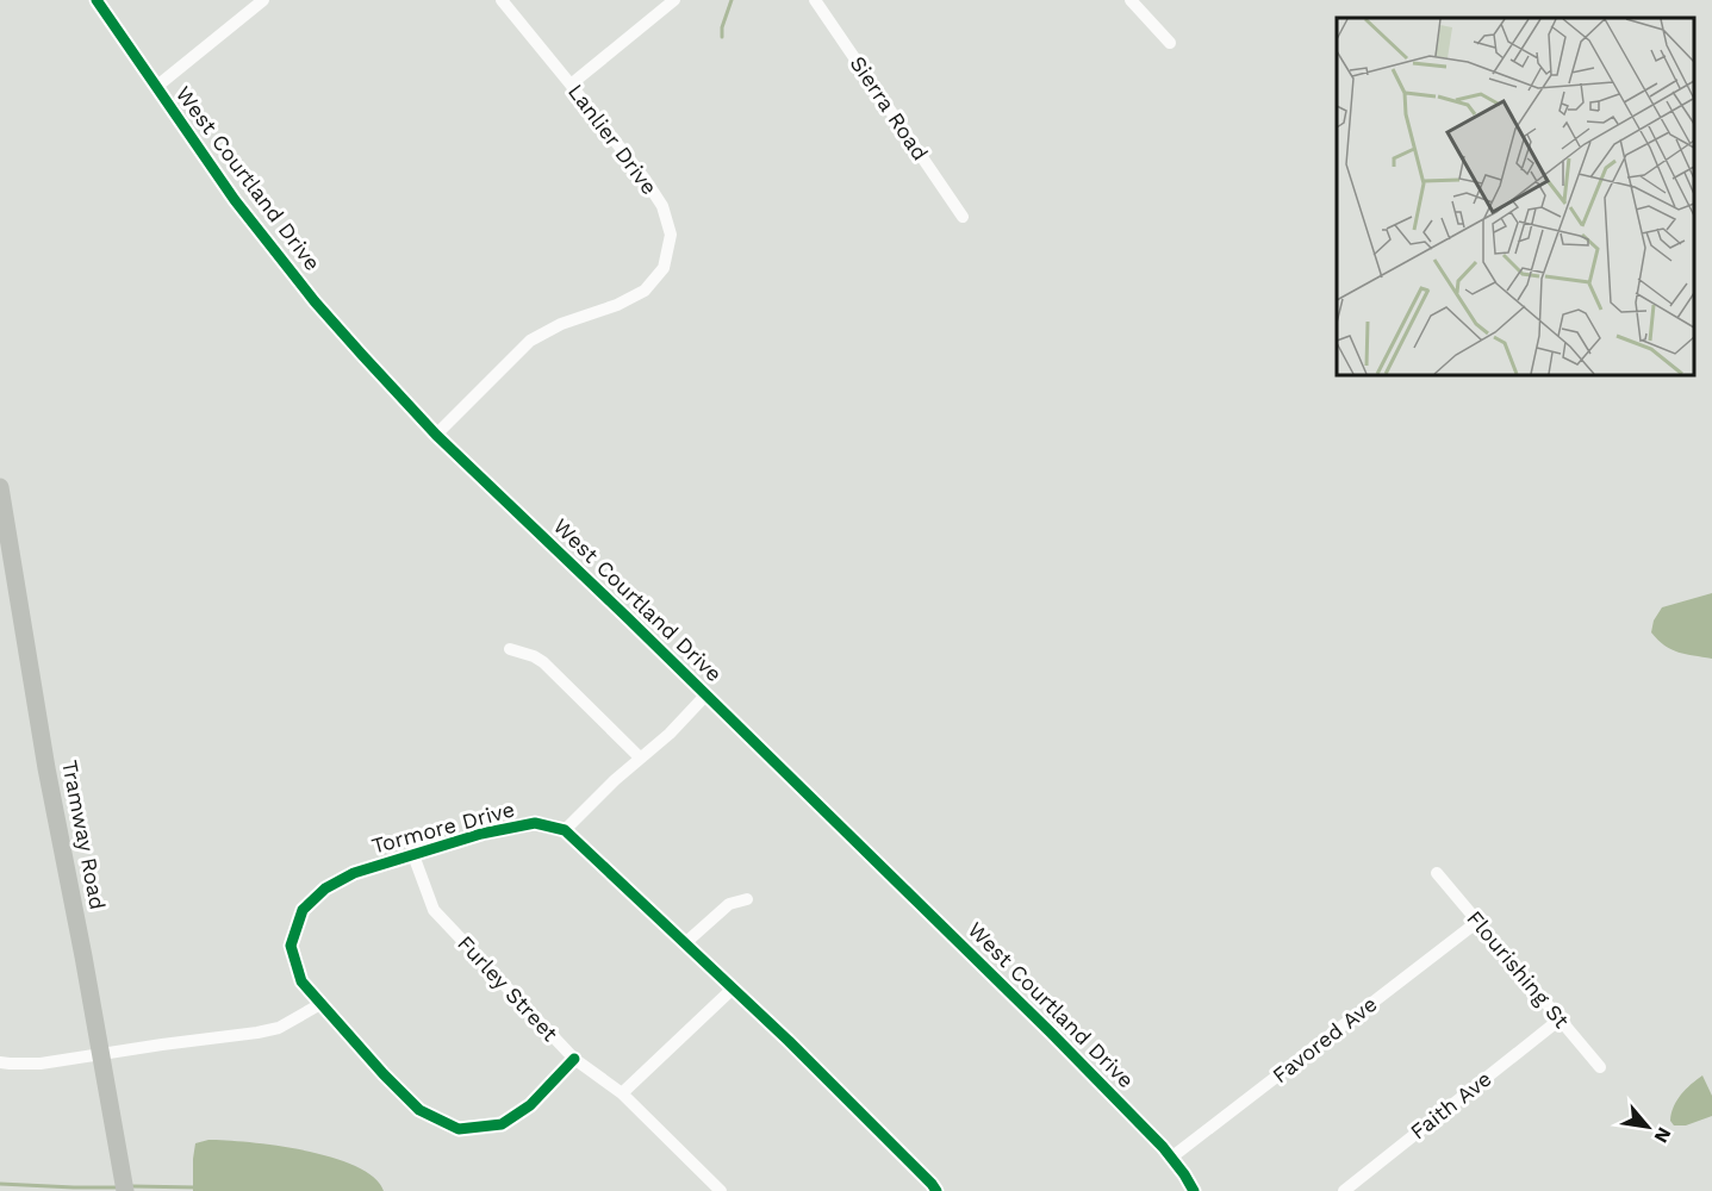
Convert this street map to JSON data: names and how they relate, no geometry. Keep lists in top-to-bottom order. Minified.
{"streets":{"main road":["Tramway Road"],"street":["Sierra Road","Lanlier Drive","West Courtland Drive","Tormore Drive","Flourishing St","Furley Street","Favored Ave","Faith Ave"]},"crossings":[["Lanlier Drive","West Courtland Drive"],["West Courtland Drive","Favored Ave"],["Tormore Drive","Furley Street"],["Flourishing St","Favored Ave"],["Flourishing St","Faith Ave"]],"north":"bottom right"}
